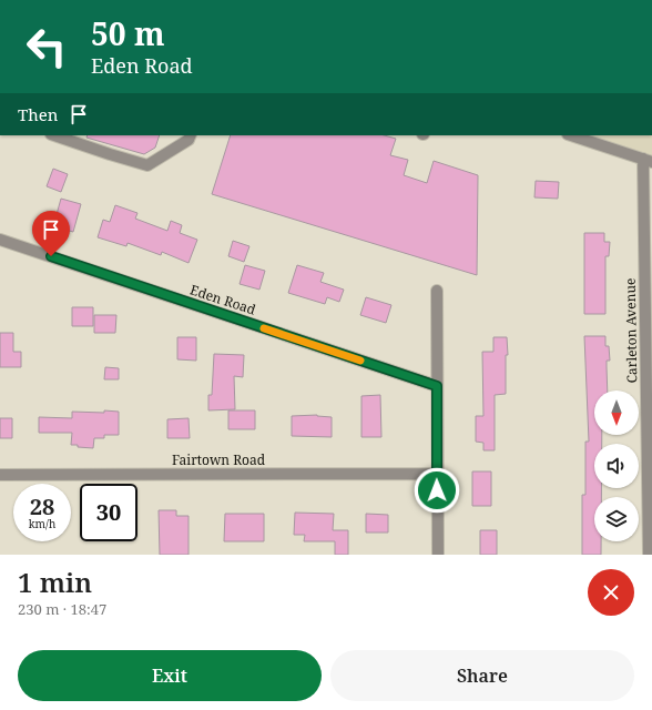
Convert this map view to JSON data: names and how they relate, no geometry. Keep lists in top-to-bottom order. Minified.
{"streets":{"street":["Eden Road","Carleton Avenue","Fairtown Road"]},"north":"bottom","page":{"turn":["50 m","Eden Road"],"then":"Then","speed":"28 km/h","limit":"30","heading":["1 min","230 m · 18:47"],"buttons":["Exit","Share"]}}
